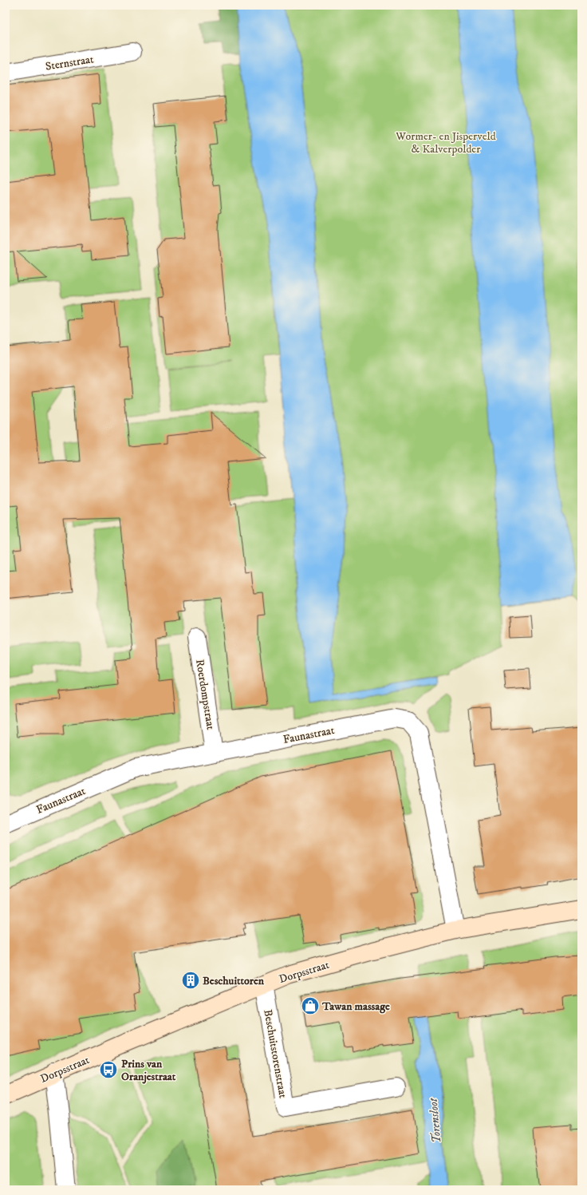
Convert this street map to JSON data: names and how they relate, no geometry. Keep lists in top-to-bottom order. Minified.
{"streets":{"street":["Sternstraat","Roerdompstraat","Faunastraat","Dorpsstraat","Beschuitstorenstraat"]},"crossings":[["Roerdompstraat","Faunastraat"],["Faunastraat","Dorpsstraat"],["Dorpsstraat","Beschuitstorenstraat"]],"water":["Torensloot"],"parks":["Wormer- en Jisperveld & Kalverpolder"],"places":{"building":["Beschuittoren"],"shop":["Tawan massage"],"bus stop":["Prins van Oranjestraat"]}}
